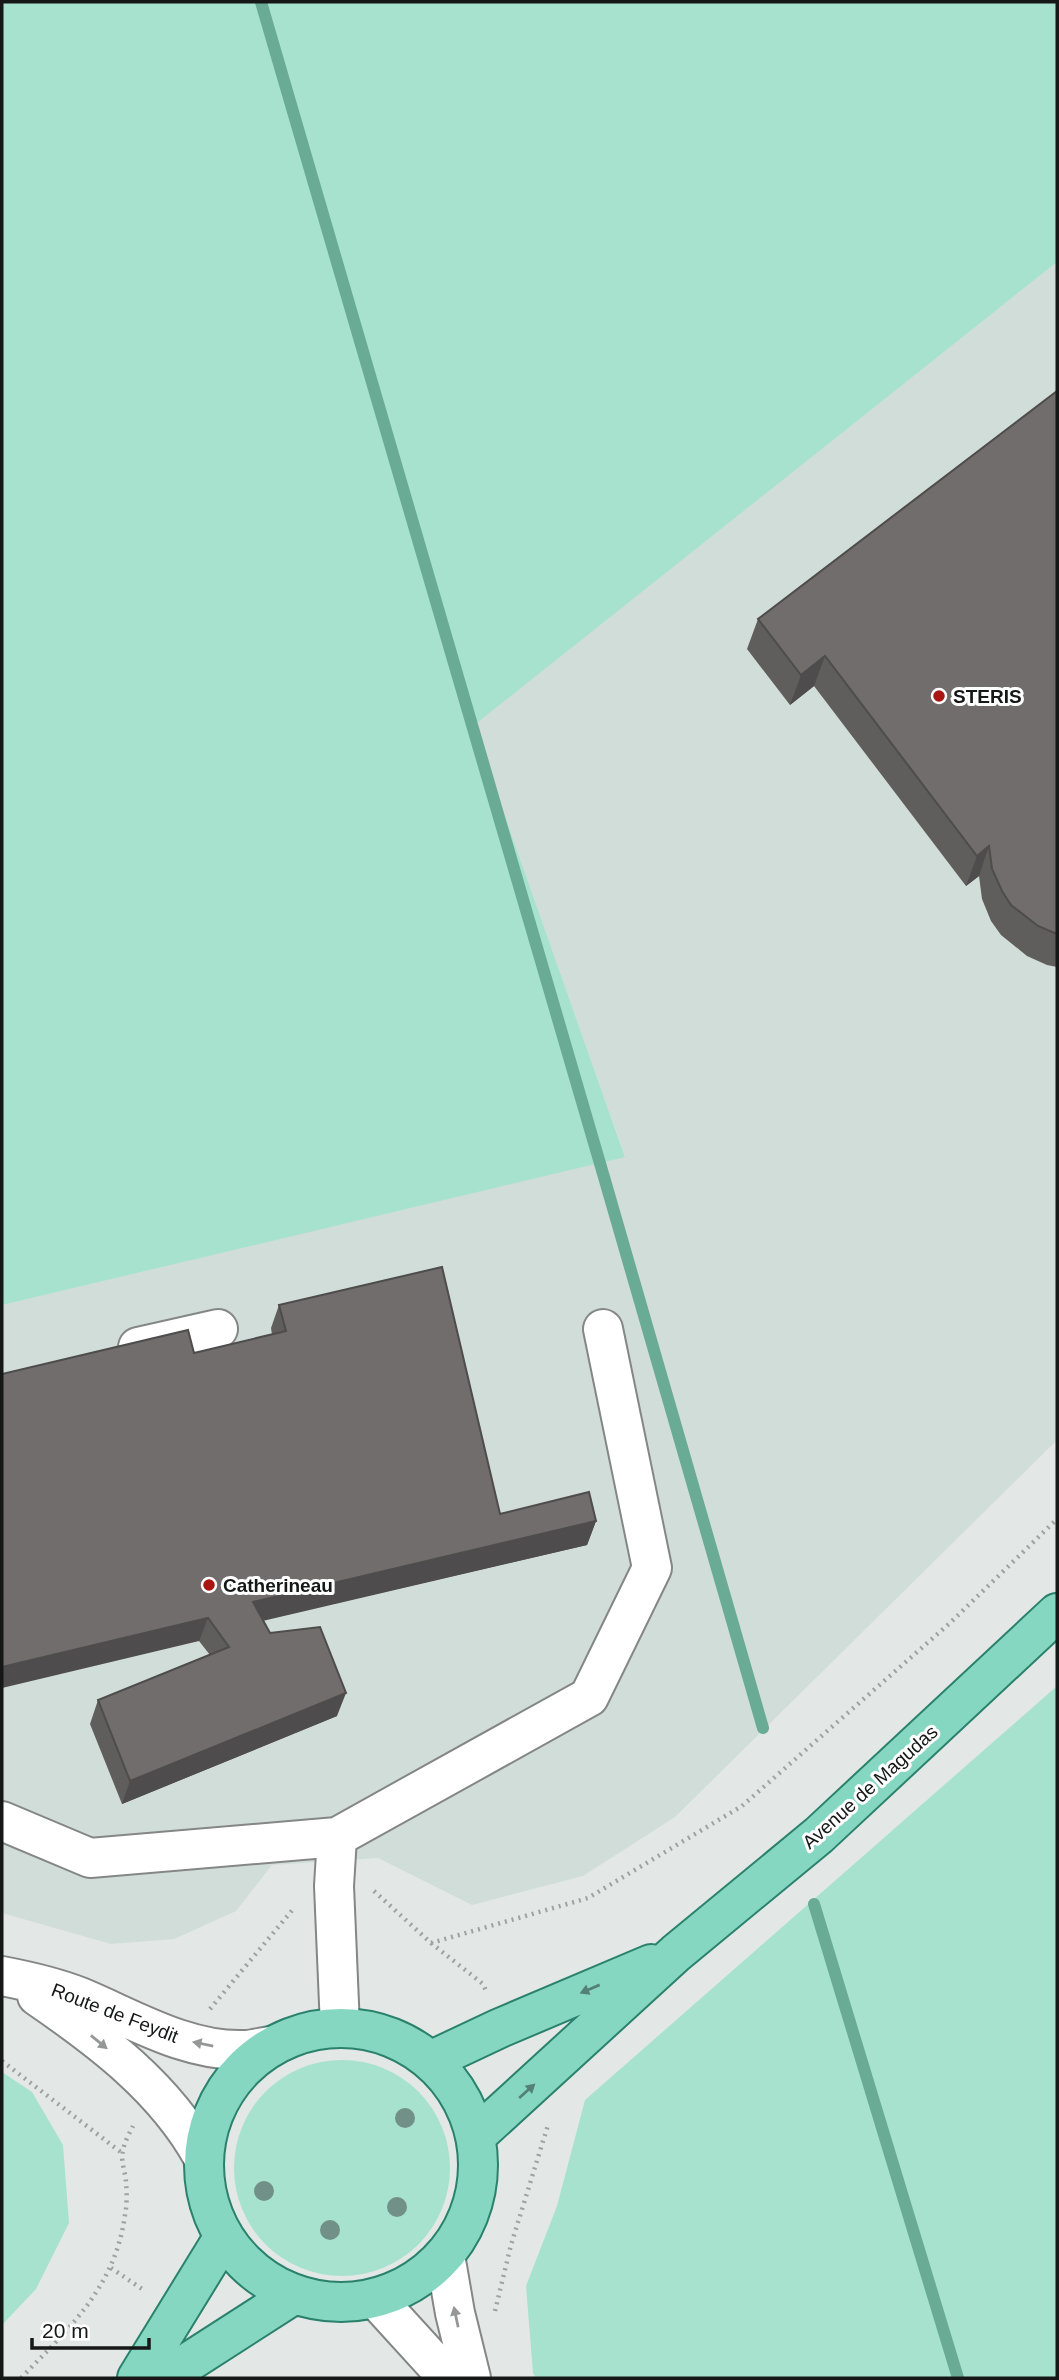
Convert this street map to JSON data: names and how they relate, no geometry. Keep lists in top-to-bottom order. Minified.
{"streets":{"main road":["Avenue de Magudas"],"street":["Route de Feydit"]},"places":["STERIS","Catherineau"],"scale_bar":"20 m"}
